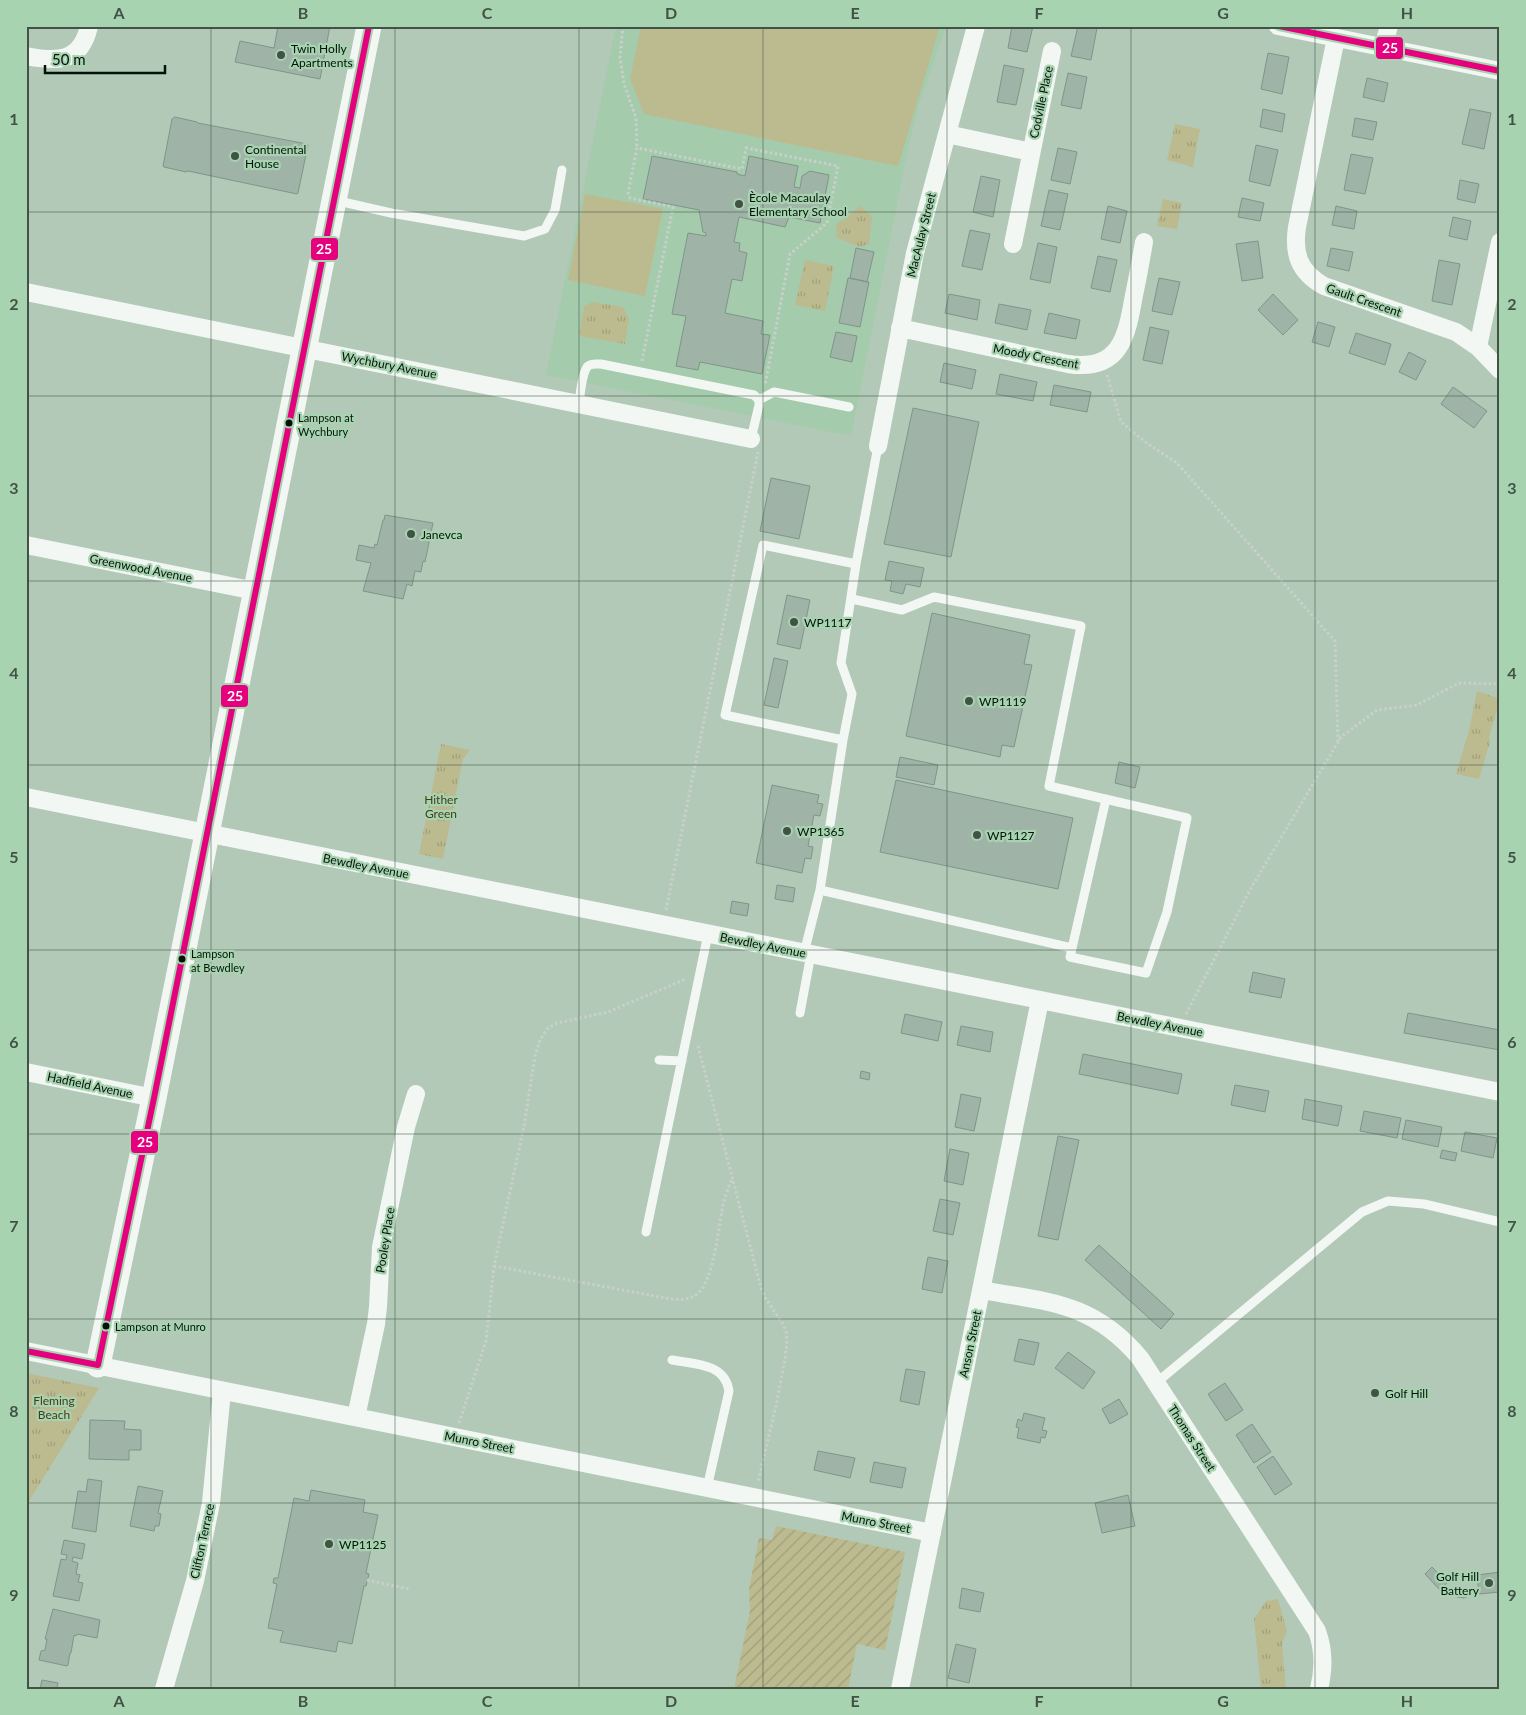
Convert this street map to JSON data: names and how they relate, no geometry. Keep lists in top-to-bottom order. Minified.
{"streets":{"street":["Codville Place","MacAulay Street","Gault Crescent","Moody Crescent","Wychbury Avenue","Greenwood Avenue","Bewdley Avenue","Hadfield Avenue","Pooley Place","Anson Street","Thomas Street","Munro Street","Clifton Terrace"]},"crossings":[["Codville Place","MacAulay Street"],["MacAulay Street","Moody Crescent"],["Bewdley Avenue","Anson Street"],["Pooley Place","Munro Street"],["Anson Street","Thomas Street"],["Anson Street","Munro Street"],["Munro Street","Clifton Terrace"]],"parks":["Hither Green","Fleming Beach"],"places":["Twin Holly Apartments","Continental House","Ècole Macaulay Elementary School","Lampson at Wychbury","Janevca","WP1117","WP1119","WP1365","WP1127","Lampson at Bewdley","Lampson at Munro","Golf Hill","WP1125","Golf Hill Battery"],"lines":["transit line 25"],"scale_bar":"50 m","grid":{"columns":["A","B","C","D","E","F","G","H"],"rows":["1","2","3","4","5","6","7","8","9"]}}
